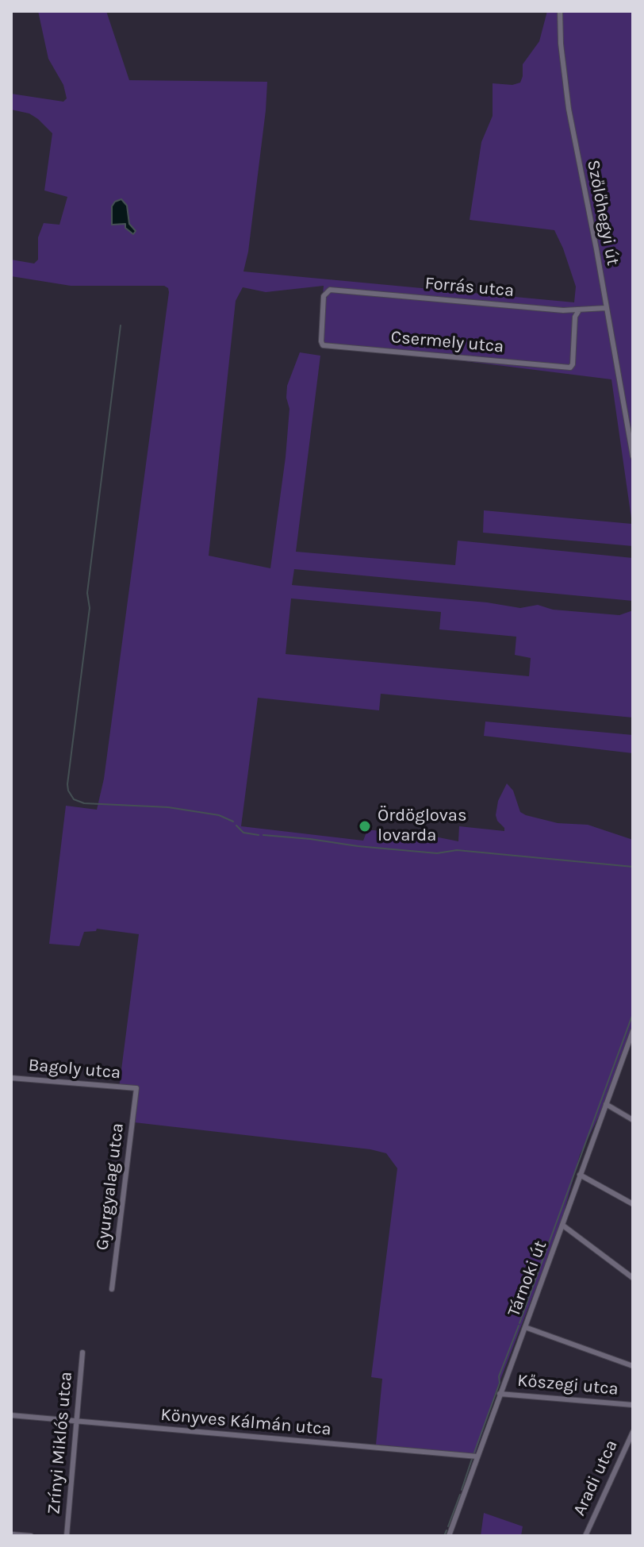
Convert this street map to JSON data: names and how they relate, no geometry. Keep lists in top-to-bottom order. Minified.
{"streets":{"street":["Szőlőhegyi út","Forrás utca","Csermely utca","Bagoly utca","Gyurgyalag utca","Tárnoki út","Kőszegi utca","Könyves Kálmán utca","Zrínyi Miklós utca","Aradi utca"]},"crossings":[["Szőlőhegyi út","Forrás utca"],["Forrás utca","Csermely utca"],["Bagoly utca","Gyurgyalag utca"],["Tárnoki út","Kőszegi utca"],["Tárnoki út","Könyves Kálmán utca"],["Könyves Kálmán utca","Zrínyi Miklós utca"]],"places":["Ördöglovas lovarda"]}
